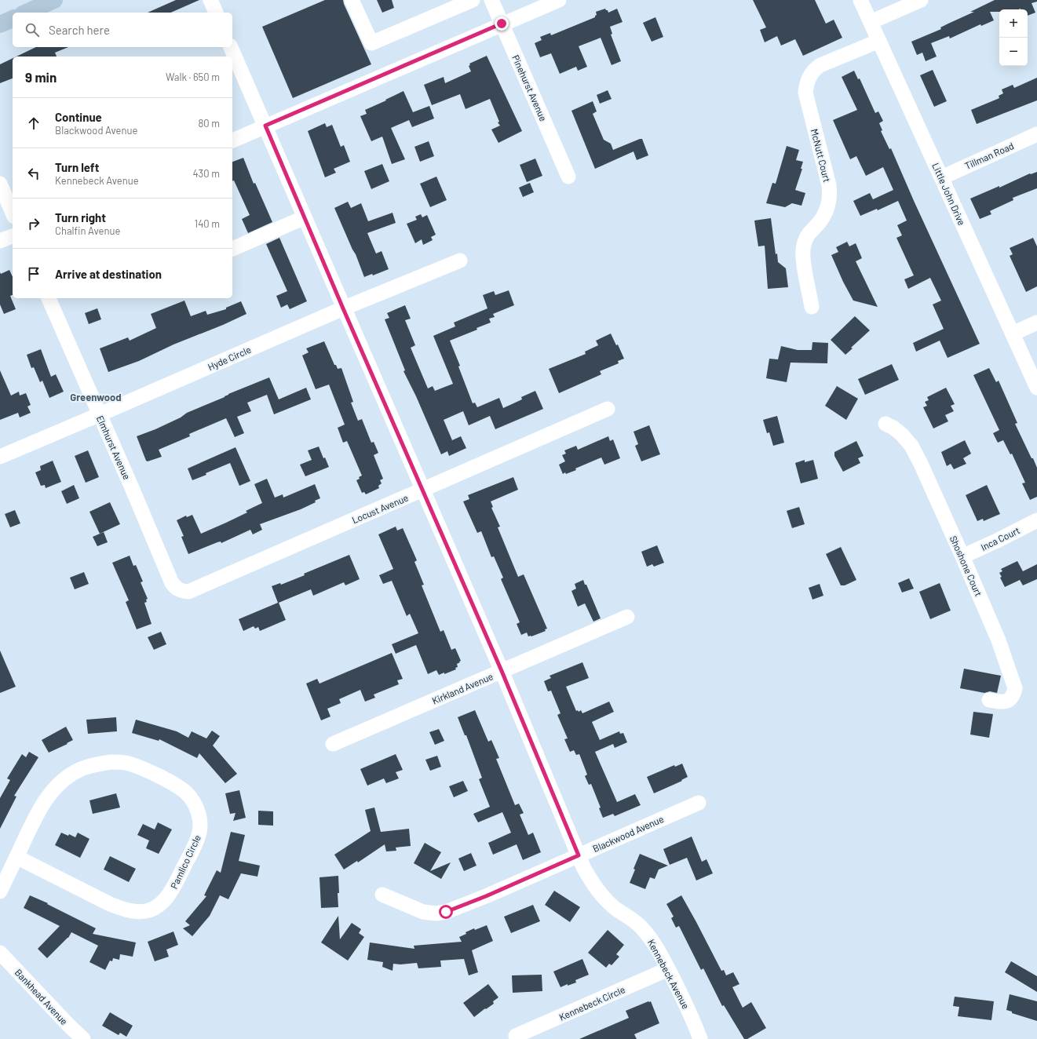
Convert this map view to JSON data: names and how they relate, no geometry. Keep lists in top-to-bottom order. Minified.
{"streets":{"street":["Pinehurst Avenue","McNutt Court","Tillman Road","Little John Drive","Hyde Circle","Elmhurst Avenue","Locust Avenue","Inca Court","Shoshone Court","Kirkland Avenue","Blackwood Avenue","Pamlico Circle","Kennebeck Avenue","Bankhead Avenue","Kennebeck Circle"]},"crossings":[["McNutt Court","Little John Drive"],["Tillman Road","Little John Drive"],["Hyde Circle","Elmhurst Avenue"],["Hyde Circle","Kennebeck Avenue"],["Elmhurst Avenue","Locust Avenue"],["Locust Avenue","Kennebeck Avenue"],["Inca Court","Shoshone Court"],["Kirkland Avenue","Kennebeck Avenue"],["Blackwood Avenue","Kennebeck Avenue"],["Kennebeck Avenue","Kennebeck Circle"]],"districts":["Greenwood"],"page":{"map_buttons":["+","−"],"search":"Search here","heading":["9 min","Walk · 650 m"],"list":[["Continue","Blackwood Avenue","80 m"],["Turn left","Kennebeck Avenue","430 m"],["Turn right","Chalfin Avenue","140 m"],"Arrive at destination"]}}
